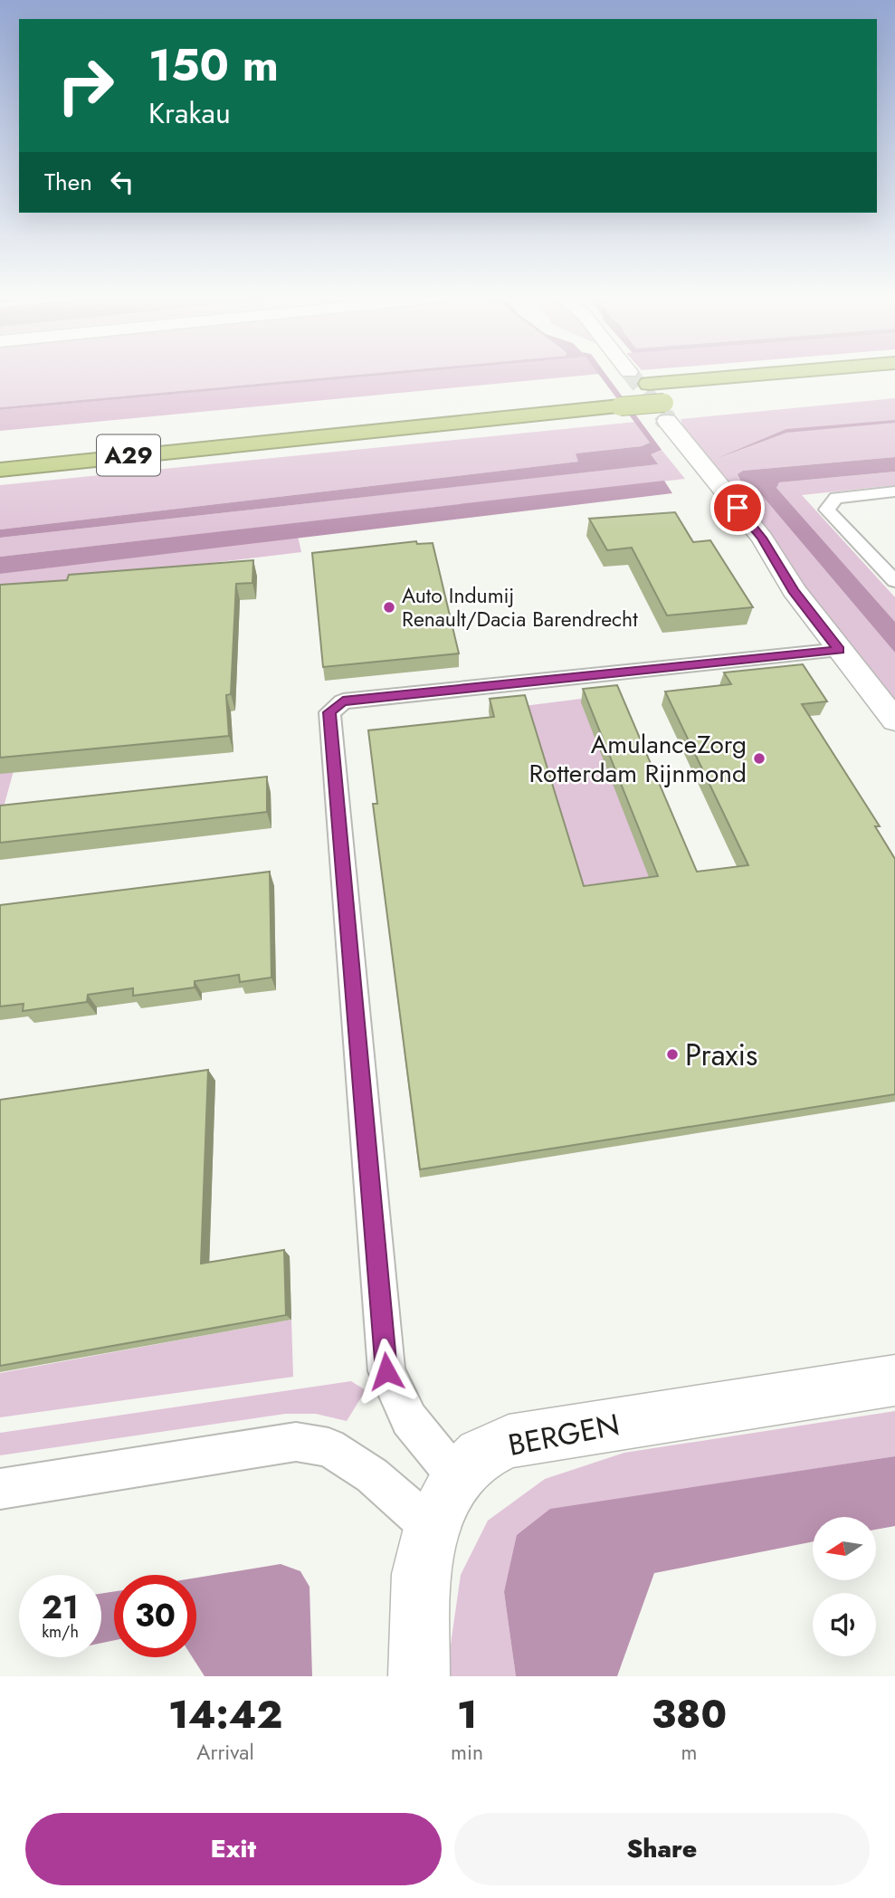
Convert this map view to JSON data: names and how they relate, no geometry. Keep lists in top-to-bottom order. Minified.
{"streets":{"highway":["A29"],"street":["BERGEN"]},"places":["Auto Indumij Renault/Dacia Barendrecht","AmulanceZorg Rotterdam Rijnmond","Praxis"],"north":"left","page":{"turn":["150 m","Krakau"],"then":"Then","speed":"21 km/h","limit":"30","eta":["14:42","Arrival","1","min","380","m"],"buttons":["Exit","Share"]}}
